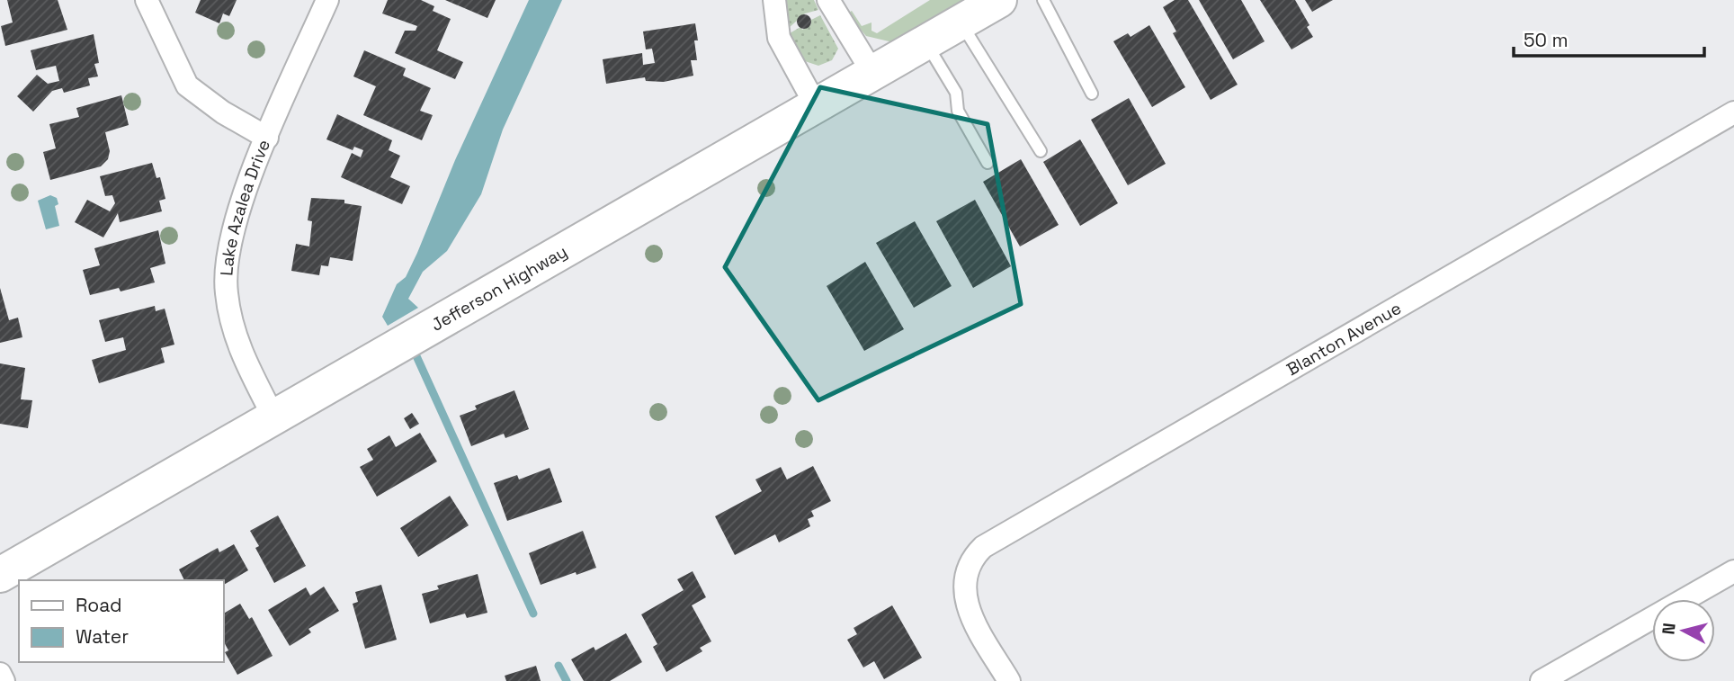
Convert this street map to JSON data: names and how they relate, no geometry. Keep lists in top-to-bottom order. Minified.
{"streets":{"main road":["Jefferson Highway"],"street":["Lake Azalea Drive","Blanton Avenue"]},"crossings":[["Lake Azalea Drive","Jefferson Highway"]],"legend":["Road","Water"],"scale_bar":"50 m","north":"left"}
